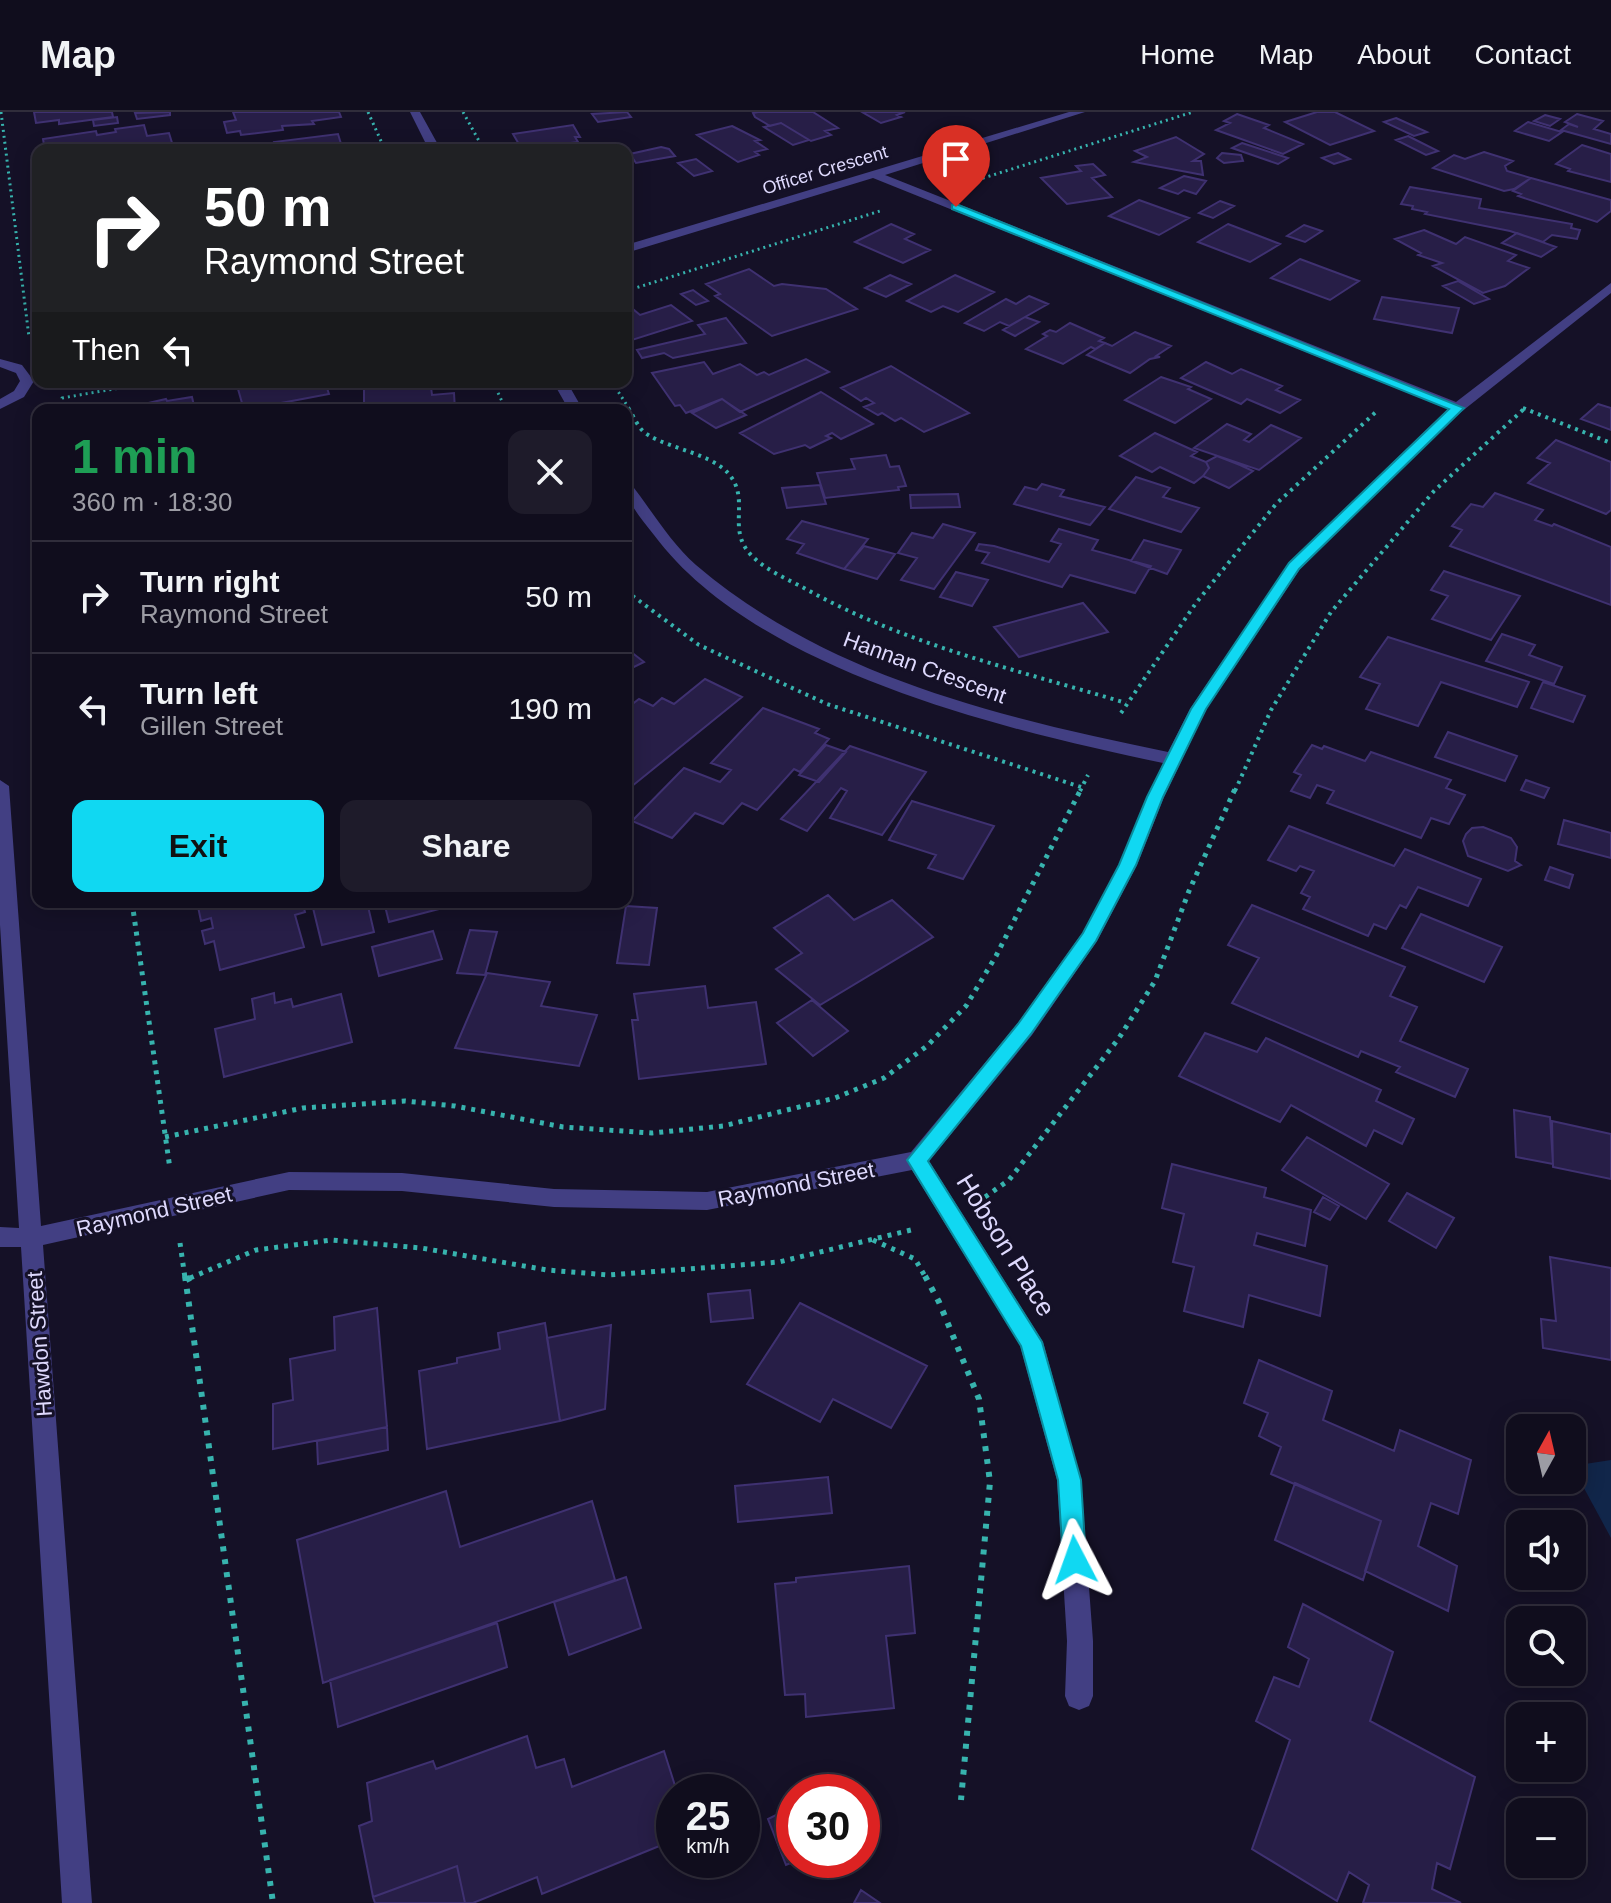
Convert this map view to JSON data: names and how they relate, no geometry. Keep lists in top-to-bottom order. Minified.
{"streets":{"street":["Officer Crescent","Hannan Crescent","Raymond Street","Hobson Place","Hawdon Street"]},"crossings":[["Raymond Street","Hobson Place"],["Raymond Street","Hawdon Street"]],"north":"top","page":{"header":"Map","nav":["Home","Map","About","Contact"],"turn":["50 m","Raymond Street"],"then":"Then","heading":["1 min","360 m · 18:30"],"list":[{"name":"Turn right","note":"Raymond Street","value":"50 m"},{"name":"Turn left","note":"Gillen Street","value":"190 m"}],"buttons":["Exit","Share"],"map_buttons":["+","−"],"speed":"25 km/h","limit":"30"}}
